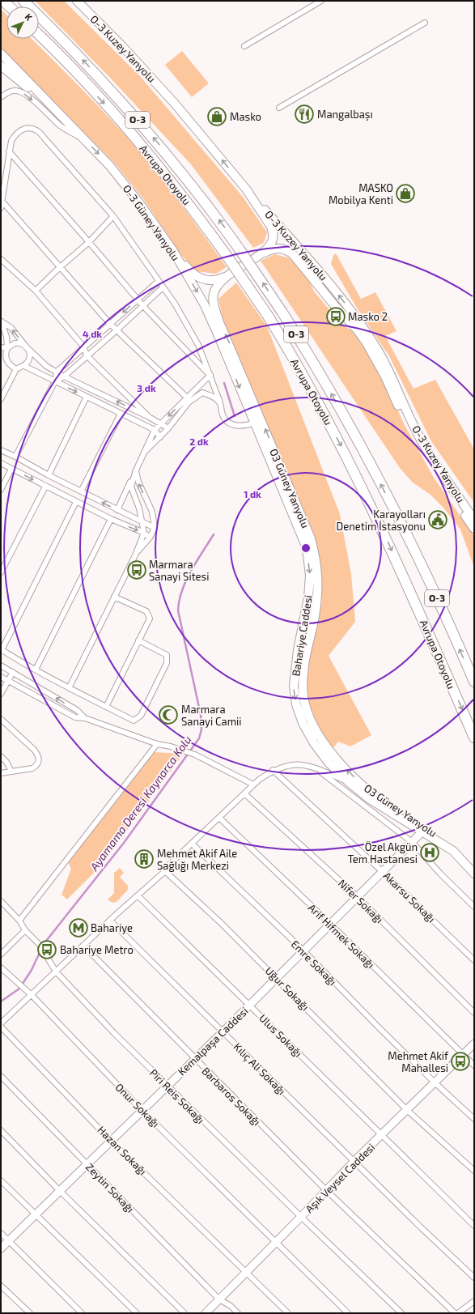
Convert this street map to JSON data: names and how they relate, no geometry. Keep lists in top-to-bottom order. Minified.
{"streets":{"highway":["O-3","Avrupa Otoyolu"],"main road":["O-3 Kuzey Yanyolu","O-3 Güney Yanyolu","O3 Güney Yanyolu","Bahariye Caddesi","Kemalpaşa Caddesi","Aşık Veysel Caddesi"],"street":["Akarsu Sokağı","Nifer Sokağı","Arif Hifmek Sokağı","Emre Sokağı","Uğur Sokağı","Ulus Sokağı","Kılıç Ali Sokağı","Piri Reis Sokağı","Barbaros Sokağı","Onur Sokağı","Hazan Sokağı","Zeytin Sokağı"]},"crossings":[["O-3 Güney Yanyolu","O3 Güney Yanyolu"],["O-3 Güney Yanyolu","Bahariye Caddesi"],["O3 Güney Yanyolu","Bahariye Caddesi"],["Bahariye Caddesi","Kemalpaşa Caddesi"],["Akarsu Sokağı","Kemalpaşa Caddesi"],["Nifer Sokağı","Kemalpaşa Caddesi"],["Arif Hifmek Sokağı","Kemalpaşa Caddesi"],["Arif Hifmek Sokağı","Aşık Veysel Caddesi"],["Emre Sokağı","Kemalpaşa Caddesi"],["Emre Sokağı","Aşık Veysel Caddesi"],["Uğur Sokağı","Kemalpaşa Caddesi"],["Uğur Sokağı","Aşık Veysel Caddesi"],["Ulus Sokağı","Kemalpaşa Caddesi"],["Ulus Sokağı","Aşık Veysel Caddesi"],["Kemalpaşa Caddesi","Kılıç Ali Sokağı"],["Kemalpaşa Caddesi","Piri Reis Sokağı"],["Kemalpaşa Caddesi","Barbaros Sokağı"],["Kemalpaşa Caddesi","Onur Sokağı"],["Kemalpaşa Caddesi","Hazan Sokağı"],["Kemalpaşa Caddesi","Zeytin Sokağı"],["Kılıç Ali Sokağı","Aşık Veysel Caddesi"],["Piri Reis Sokağı","Aşık Veysel Caddesi"],["Barbaros Sokağı","Aşık Veysel Caddesi"],["Onur Sokağı","Aşık Veysel Caddesi"],["Hazan Sokağı","Aşık Veysel Caddesi"],["Aşık Veysel Caddesi","Zeytin Sokağı"]],"one_way":["O-3 Güney Yanyolu","O3 Güney Yanyolu","Bahariye Caddesi"],"water":["Ayamama Deresi Kaynarca Kolu"],"places":{"restaurant":["Mangalbaşı"],"shop":["Masko","MASKO Mobilya Kenti"],"bus stop":["Masko 2","Marmara Sanayi Sitesi","Bahariye Metro","Mehmet Akif Mahallesi"],"public building":["Karayolları Denetim İstasyonu"],"mosque":["Marmara Sanayi Camii"],"hospital":["Özel Akgün Tem Hastanesi"],"building":["Mehmet Akif Aile Sağlığı Merkezi"],"metro station":["Bahariye"]},"north":"top right","rings":["4 dk","3 dk","2 dk","1 dk"]}
